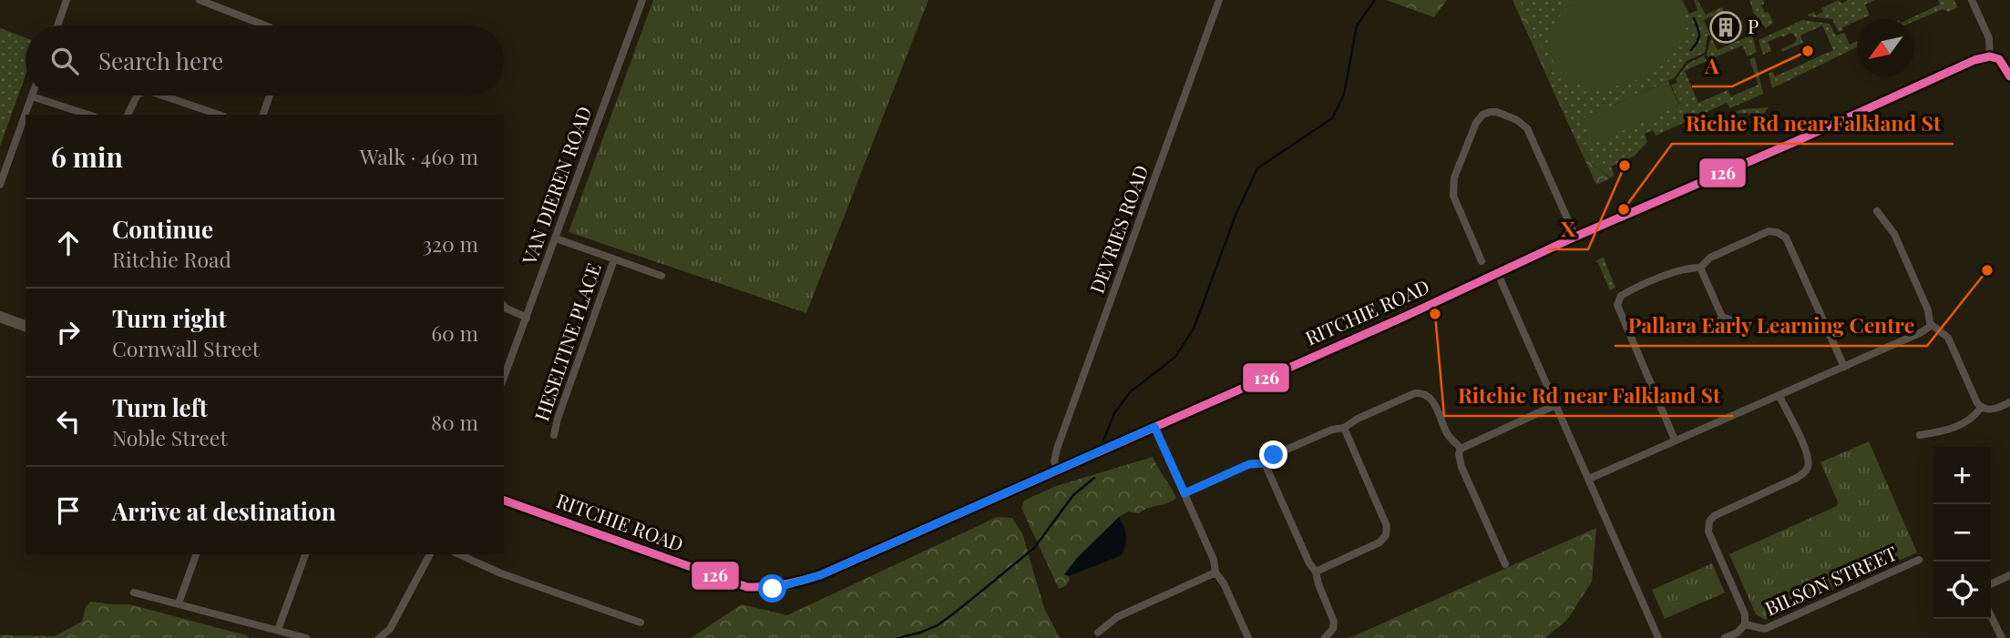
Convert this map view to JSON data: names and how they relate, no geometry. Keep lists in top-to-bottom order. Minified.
{"streets":{"street":["VAN DIEREN ROAD","DEVRIES ROAD","RITCHIE ROAD","HESELTINE PLACE","BILSON STREET"]},"crossings":[["DEVRIES ROAD","RITCHIE ROAD"]],"places":{"building":["P"],"other":["A","X","Richie Rd near Falkland St","Pallara Early Learning Centre","Ritchie Rd near Falkland St"]},"lines":["transit line 126"],"north":"bottom left","page":{"search":"Search here","heading":["6 min","Walk · 460 m"],"list":[["Continue","Ritchie Road","320 m"],["Turn right","Cornwall Street","60 m"],["Turn left","Noble Street","80 m"],"Arrive at destination"],"map_buttons":["+","−"]}}
